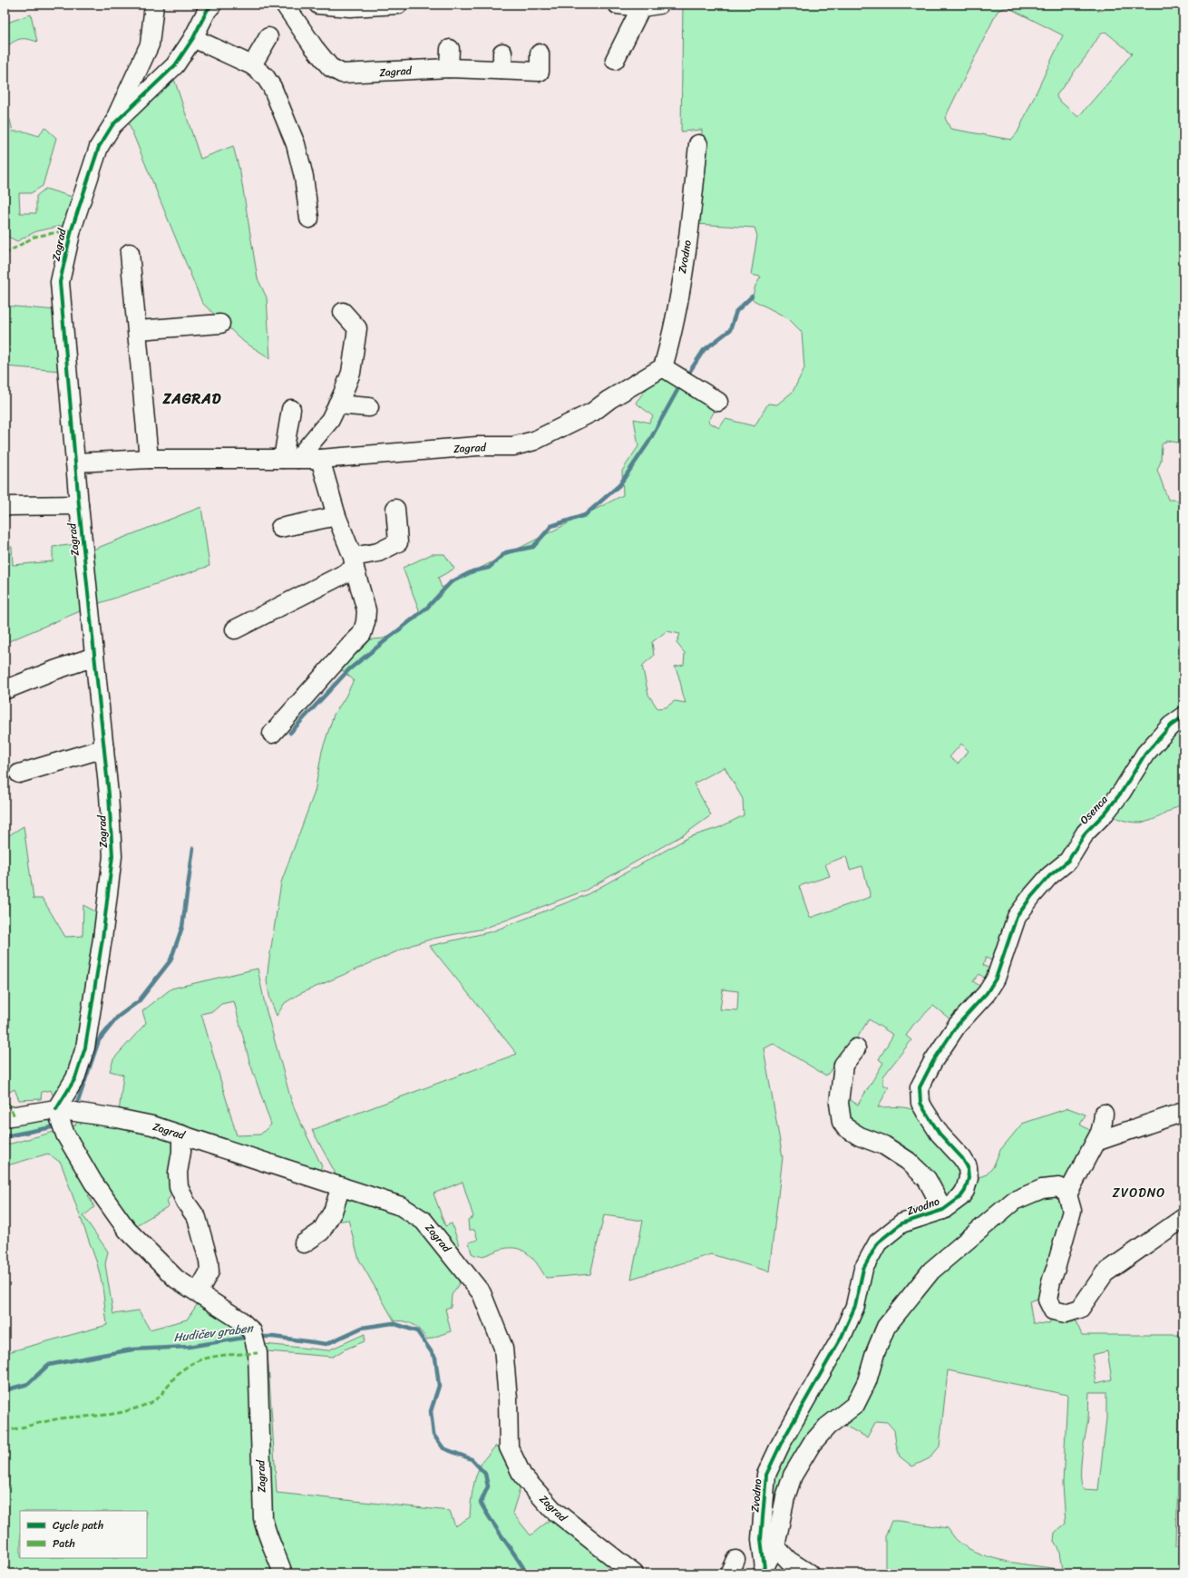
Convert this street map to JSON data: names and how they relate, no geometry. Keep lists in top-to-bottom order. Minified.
{"streets":{"street":["Zagrad","Zvodno","Osenca"]},"crossings":[["Zagrad","Zvodno"],["Zvodno","Osenca"]],"districts":["ZAGRAD","ZVODNO"],"water":["Hudičev graben"],"legend":["Cycle path","Path"]}
